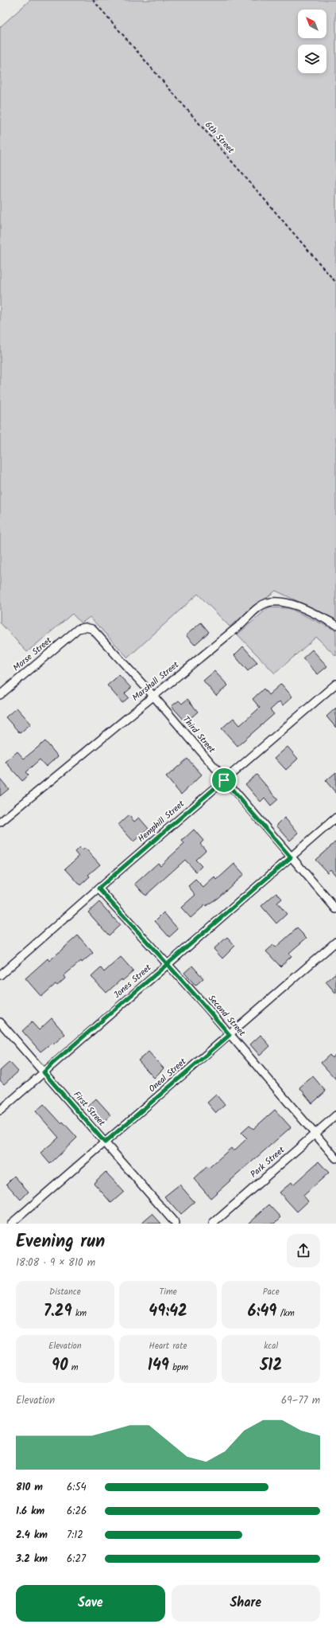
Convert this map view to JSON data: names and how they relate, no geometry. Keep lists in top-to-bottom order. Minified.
{"streets":{"street":["Morse Street","Marshall Street","Third Street","Hemphill Street","Jones Street","Second Street","Oneal Street","First Street","Park Street"],"path":["6th Street"]},"crossings":[["Morse Street","Third Street"],["Marshall Street","Third Street"],["Third Street","Hemphill Street"],["Third Street","Jones Street"],["Hemphill Street","Second Street"],["Jones Street","Second Street"],["Jones Street","First Street"],["Second Street","Oneal Street"],["Second Street","Park Street"],["Oneal Street","First Street"]],"north":"top left","page":{"heading":["Evening run","18:08 · 9 × 810 m"],"stats":[["Distance","7.29 km"],["Time","49:42"],["Pace","6:49 /km"],["Elevation","90 m"],["Heart rate","149 bpm"],["kcal","512"]],"chart":["Elevation","69–77 m"],"list":[{"name":"810 m","note":"6:54"},{"name":"1.6 km","note":"6:26"},{"name":"2.4 km","note":"7:12"},{"name":"3.2 km","note":"6:27"}],"buttons":["Save","Share"]}}
